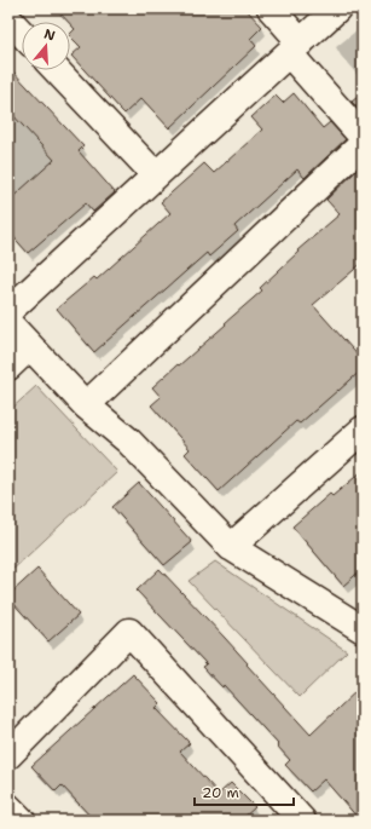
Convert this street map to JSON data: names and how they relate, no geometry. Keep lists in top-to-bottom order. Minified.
{"scale_bar":"20 m","north":"top"}
